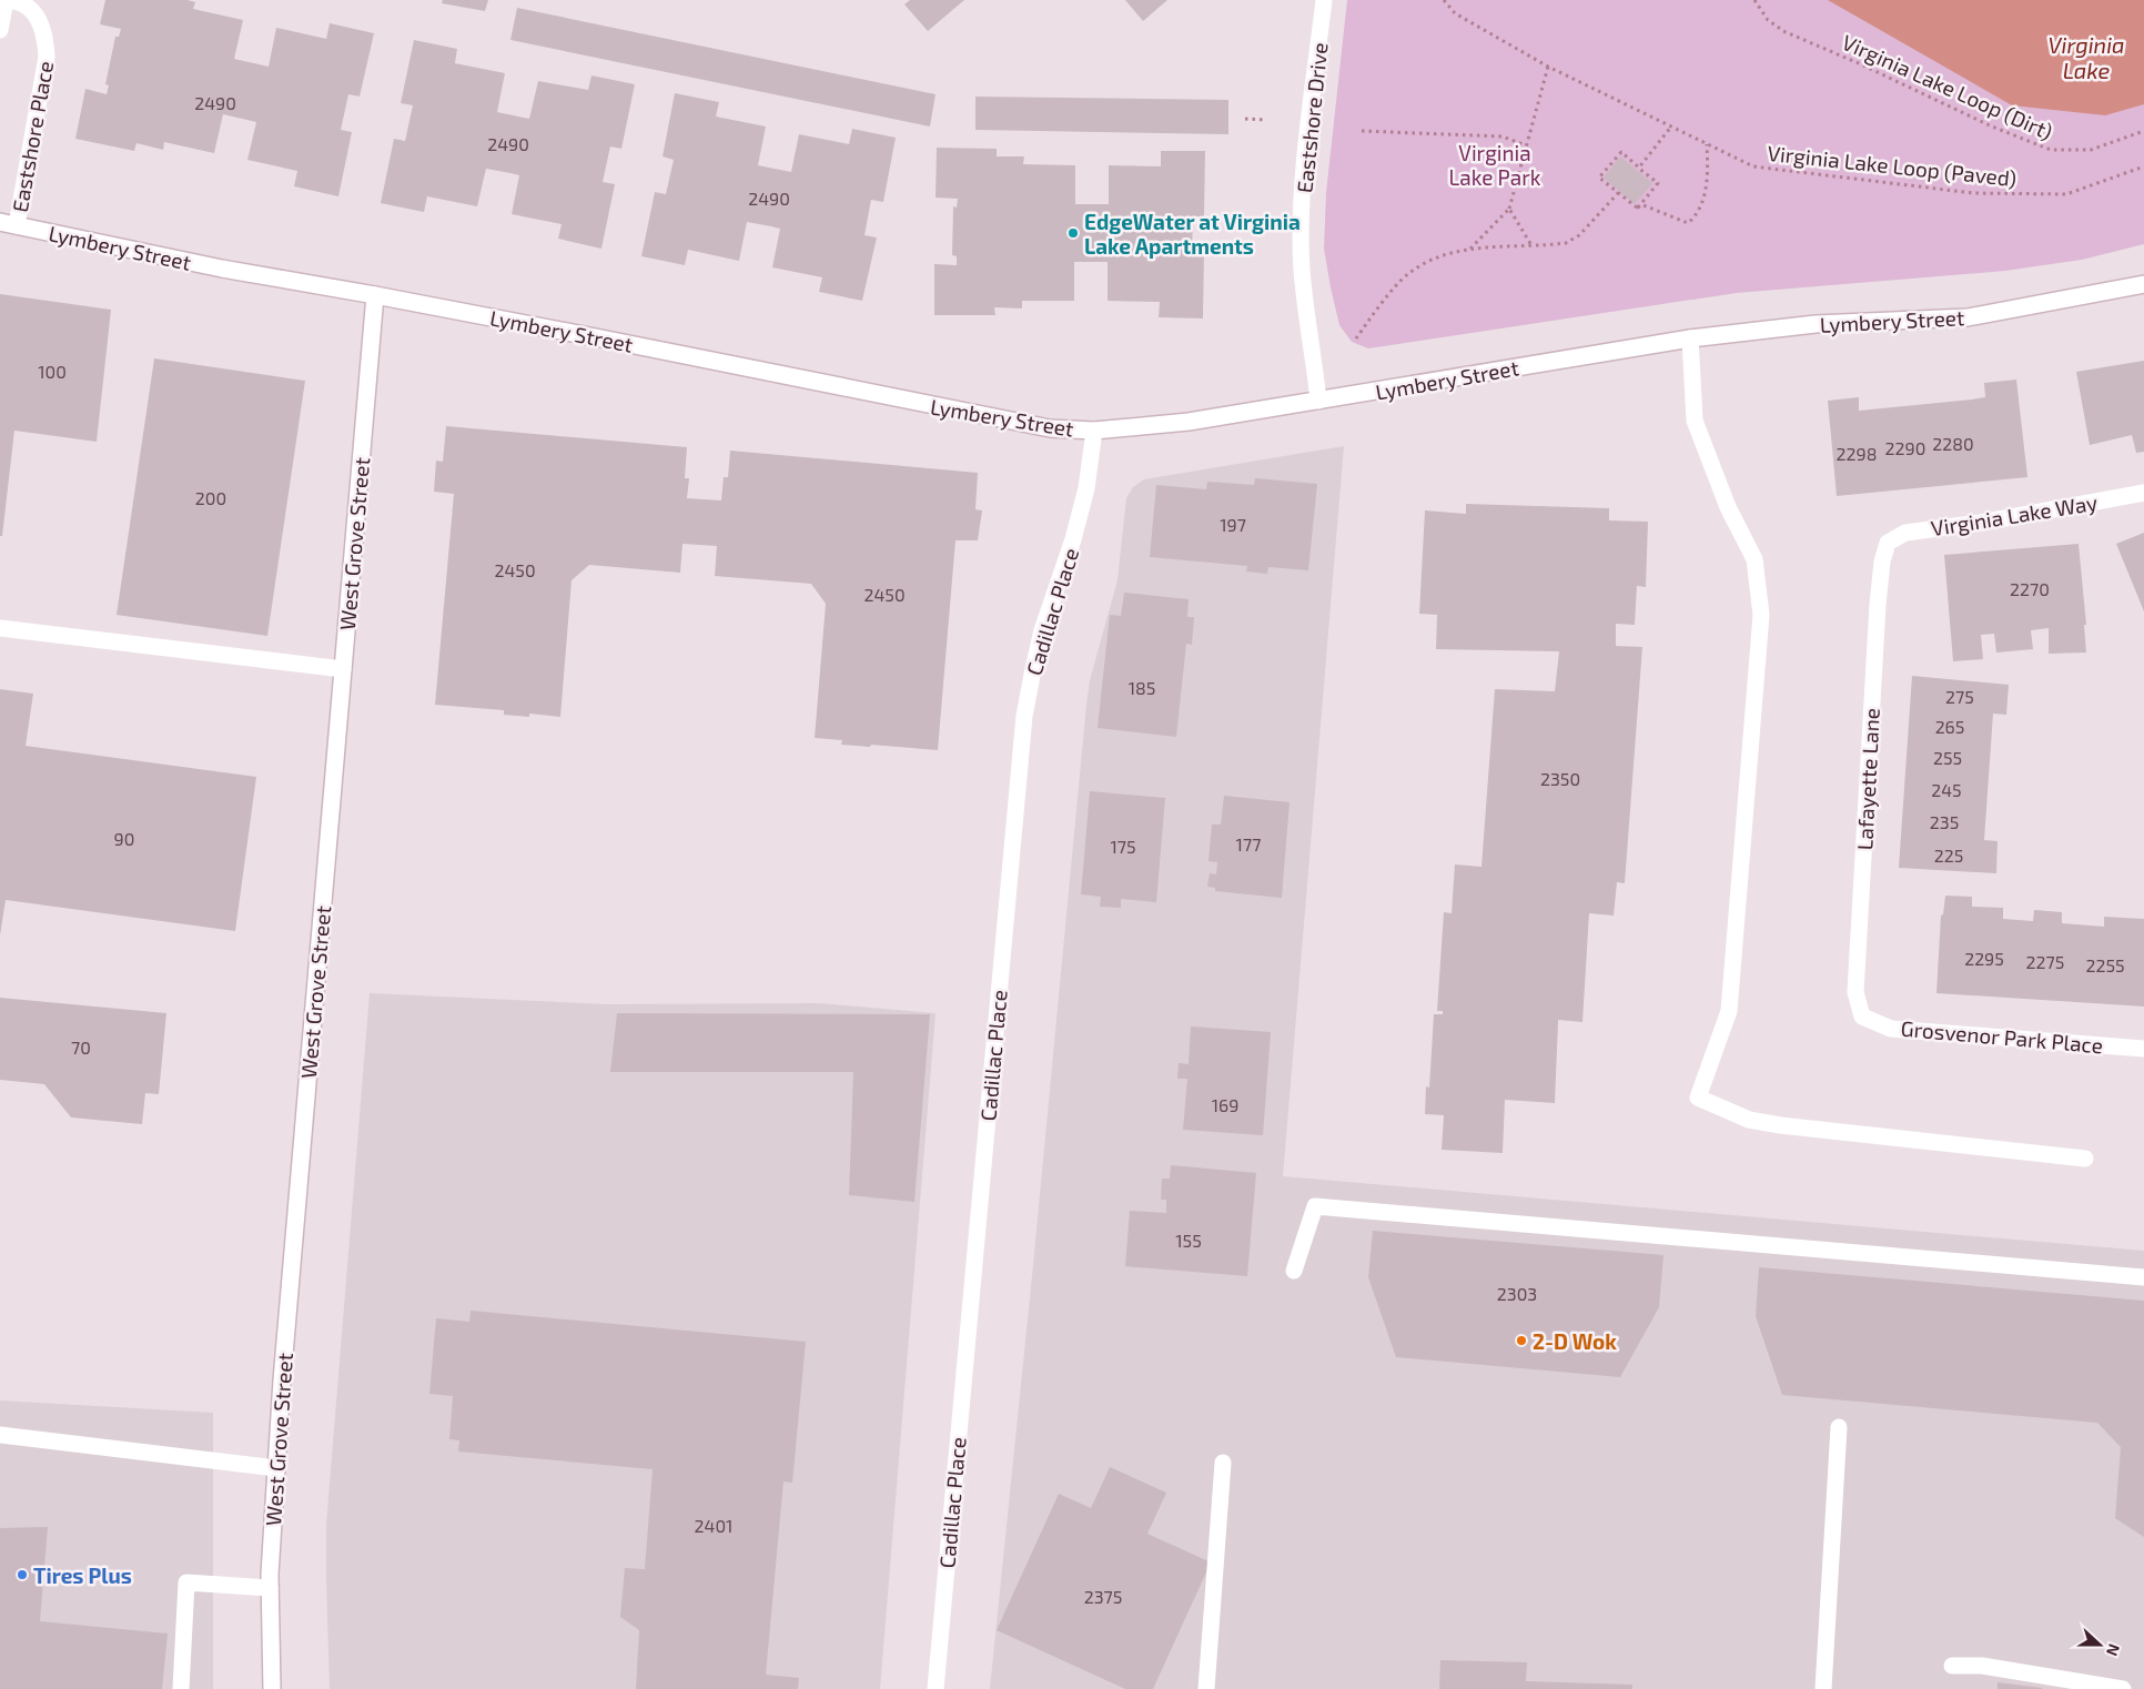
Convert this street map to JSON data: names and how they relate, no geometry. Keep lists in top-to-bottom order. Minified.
{"streets":{"street":["Eastshore Drive","Eastshore Place","Lymbery Street","Virginia Lake Way","West Grove Street","Cadillac Place","Lafayette Lane","Grosvenor Park Place"],"path":["Virginia Lake Loop (Dirt)","Virginia Lake Loop (Paved)"]},"crossings":[["Eastshore Drive","Lymbery Street"],["Eastshore Place","Lymbery Street"],["Lymbery Street","West Grove Street"],["Lymbery Street","Cadillac Place"],["Virginia Lake Way","Lafayette Lane"],["Lafayette Lane","Grosvenor Park Place"]],"water":["Virginia Lake"],"parks":["Virginia Lake Park"],"places":["EdgeWater at Virginia Lake Apartments","2-D Wok","Tires Plus"],"house_numbers":["2490","2490","2490","100","2280","2290","2298","200","197","2450","2270","2450","185","275","265","255","2350","245","235","90","177","175","225","2295","2275","2255","70","169","155","2303","2401","2375"],"north":"right"}
